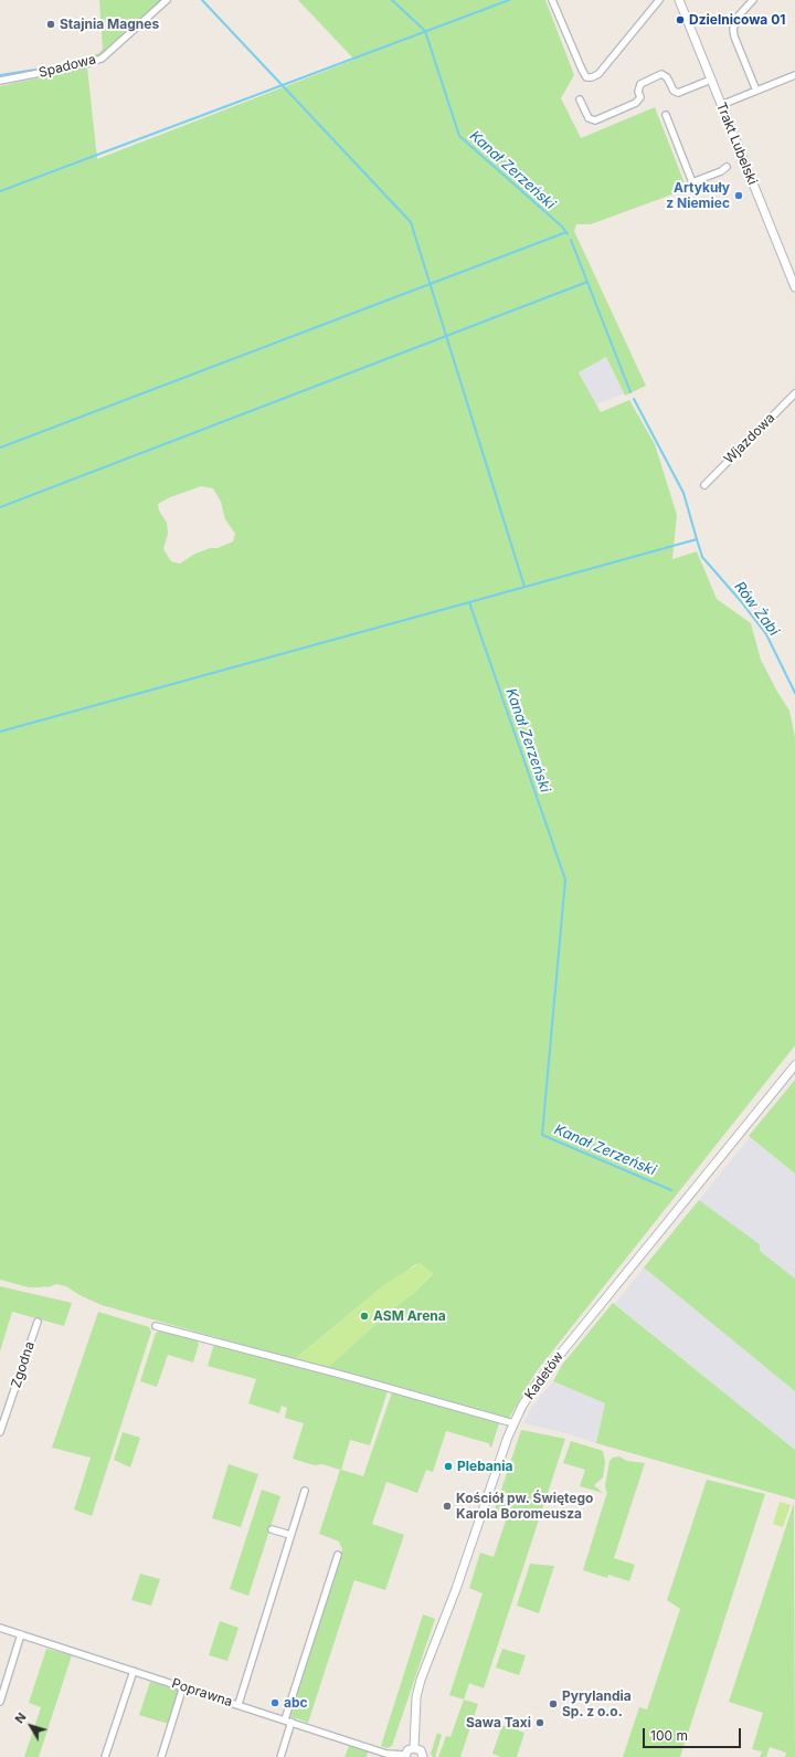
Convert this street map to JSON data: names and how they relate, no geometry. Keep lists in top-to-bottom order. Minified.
{"streets":{"street":["Spadowa","Trakt Lubelski","Wjazdowa","Zgodna","Kadetów","Poprawna"]},"water":["Kanał Zerzeński","Rów Żabi"],"places":["Dzielnicowa 01","Stajnia Magnes","Artykuły z Niemiec","ASM Arena","Plebania","Kościół pw. Świętego Karola Boromeusza","abc","Pyrylandia Sp. z o.o.","Sawa Taxi"],"scale_bar":"100 m","north":"top left"}
